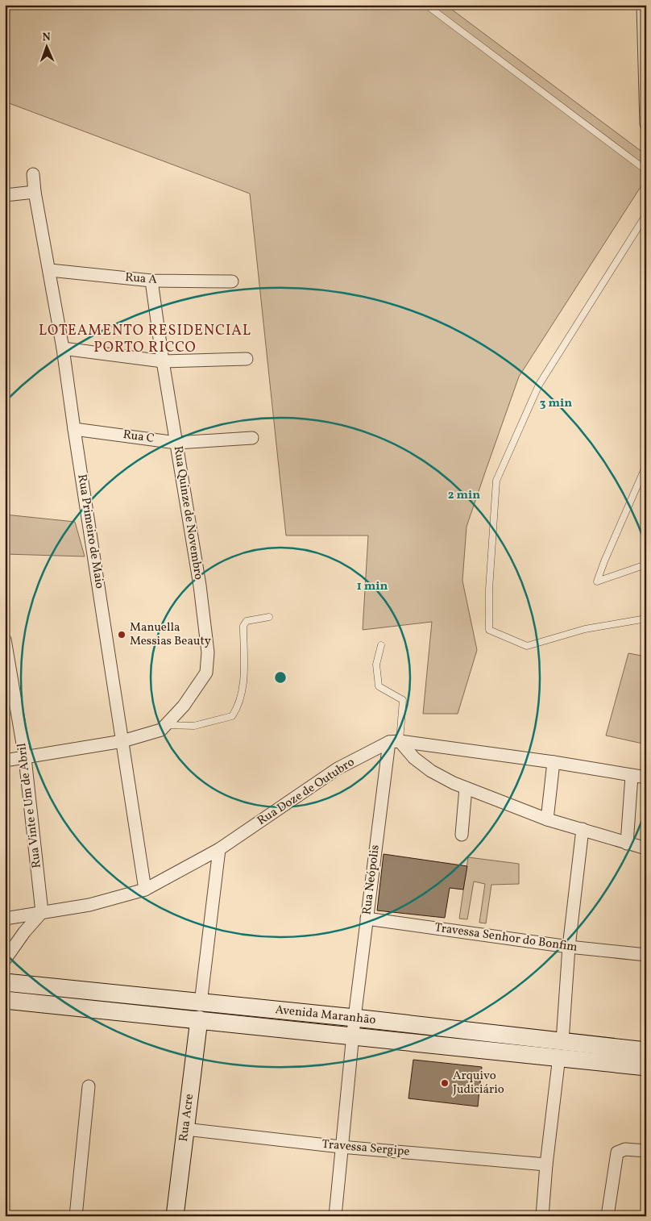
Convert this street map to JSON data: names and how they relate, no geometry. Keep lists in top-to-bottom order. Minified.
{"streets":{"main road":["Avenida Maranhão","Rua Acre"],"street":["Rua A","Rua C","Rua Quinze de Novembro","Rua Primeiro de Maio","Rua Doze de Outubro","Rua Vinte e Um de Abril","Rua Neópolis","Travessa Senhor do Bonfim","Travessa Sergipe"]},"crossings":[["Rua A","Rua Quinze de Novembro"],["Rua A","Rua Primeiro de Maio"],["Rua C","Rua Quinze de Novembro"],["Rua C","Rua Primeiro de Maio"],["Rua Primeiro de Maio","Rua Doze de Outubro"],["Rua Doze de Outubro","Rua Vinte e Um de Abril"],["Rua Doze de Outubro","Rua Neópolis"],["Rua Doze de Outubro","Rua Acre"],["Rua Neópolis","Travessa Senhor do Bonfim"],["Rua Neópolis","Avenida Maranhão"],["Avenida Maranhão","Rua Acre"],["Rua Acre","Travessa Sergipe"]],"districts":["LOTEAMENTO RESIDENCIAL PORTO RICCO"],"places":["Manuella Messias Beauty","Arquivo Judiciário"],"north":"top","rings":["3 min","2 min","1 min"]}
